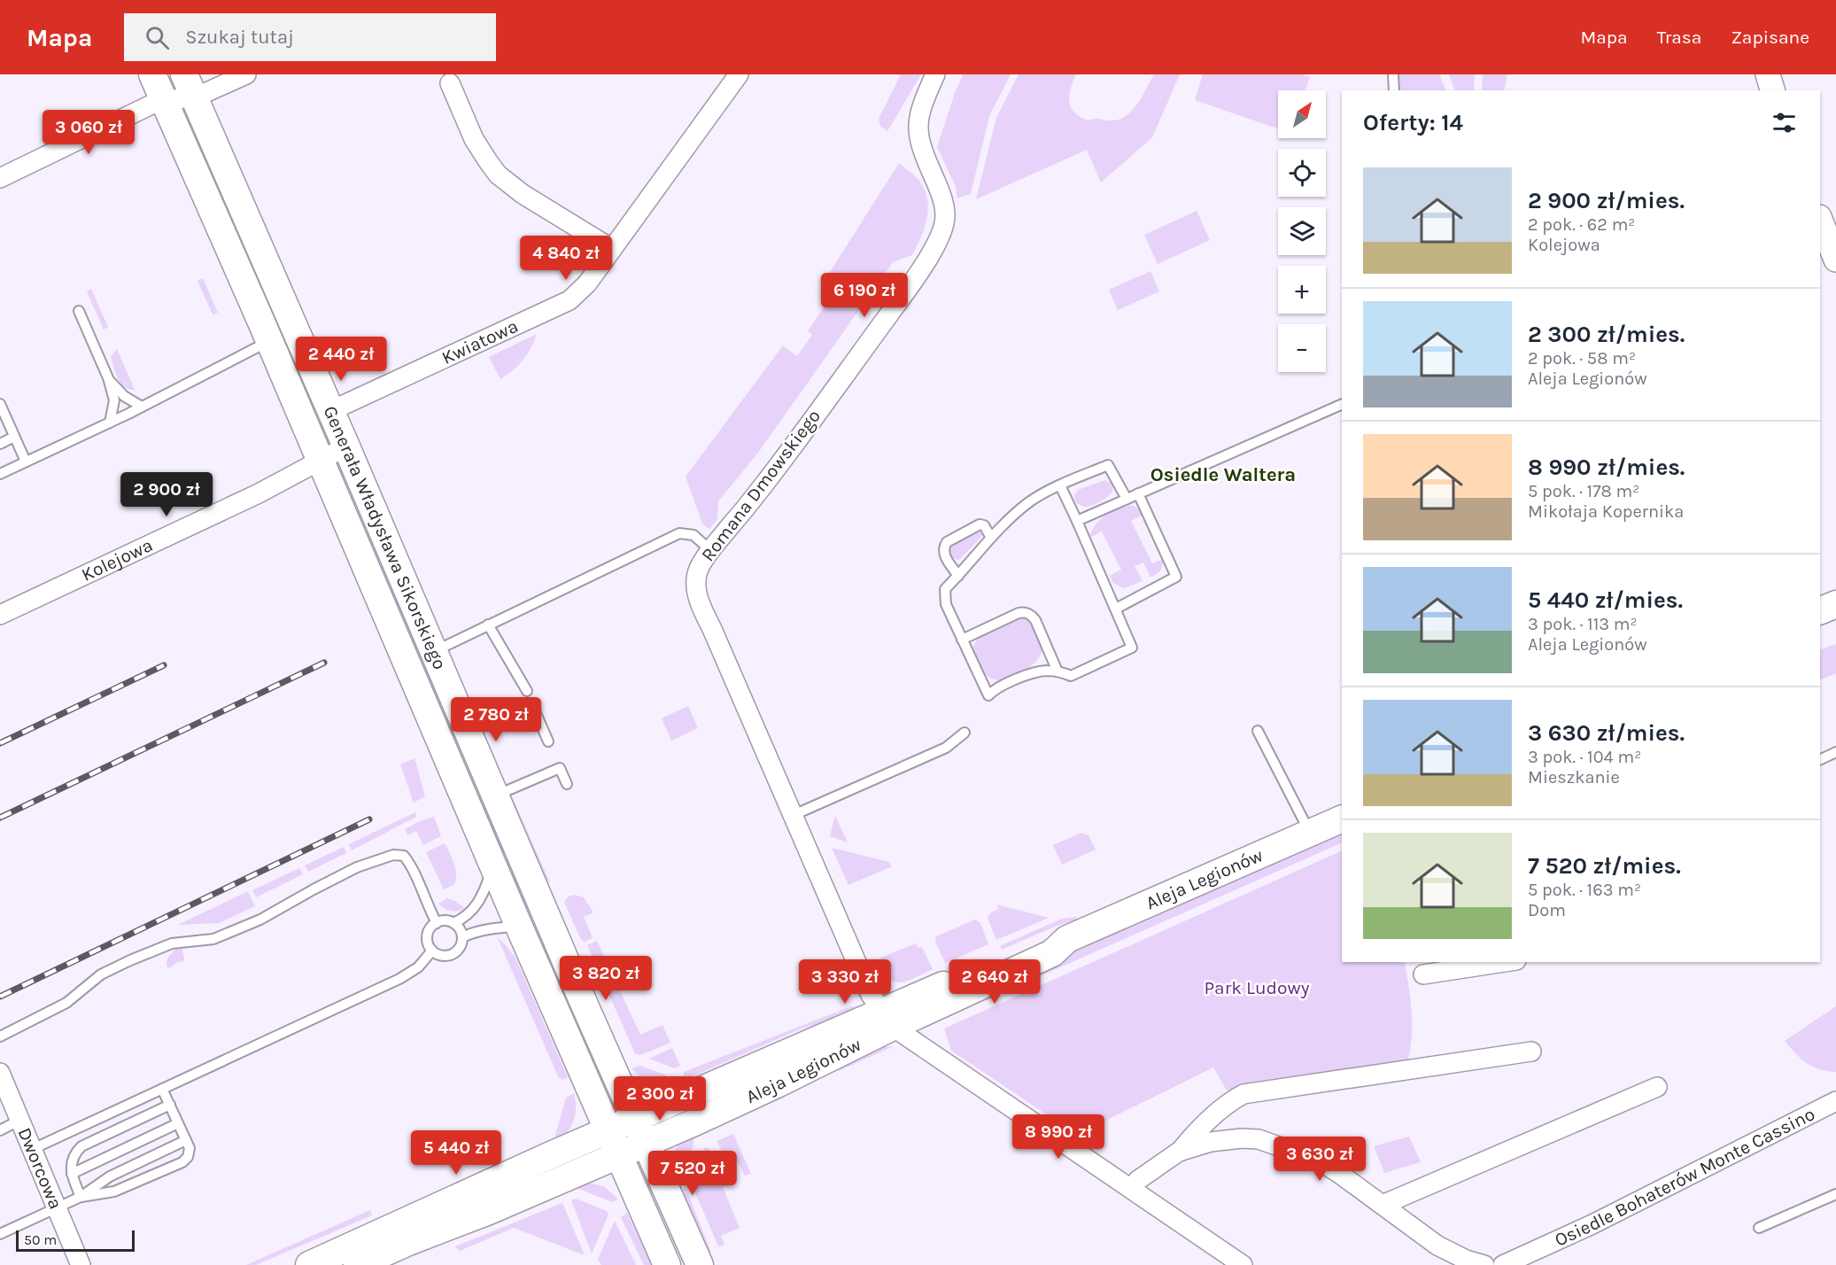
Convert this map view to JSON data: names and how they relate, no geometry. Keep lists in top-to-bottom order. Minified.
{"streets":{"main road":["Generała Władysława Sikorskiego","Aleja Legionów"],"street":["Kwiatowa","Romana Dmowskiego","Kolejowa","Dworcowa","Osiedle Bohaterów Monte Cassino"]},"crossings":[["Kwiatowa","Generała Władysława Sikorskiego"],["Romana Dmowskiego","Aleja Legionów"],["Generała Władysława Sikorskiego","Kolejowa"],["Generała Władysława Sikorskiego","Aleja Legionów"]],"districts":["Osiedle Waltera"],"parks":["Park Ludowy"],"scale_bar":"50 m","north":"top right","page":{"header":"Mapa","search":"Szukaj tutaj","nav":["Mapa","Trasa","Zapisane"],"map_buttons":["+","−"],"heading":"Oferty: 14","price":["3 060 zł","4 840 zł","6 190 zł","2 440 zł","2 900 zł","2 780 zł","3 820 zł","3 330 zł","2 640 zł","2 300 zł","8 990 zł","5 440 zł","3 630 zł","7 520 zł"],"list":[{"name":"2 900 zł/mies.","note":"2 pok. · 62 m² · Kolejowa"},{"name":"2 300 zł/mies.","note":"2 pok. · 58 m² · Aleja Legionów"},{"name":"8 990 zł/mies.","note":"5 pok. · 178 m² · Mikołaja Kopernika"},{"name":"5 440 zł/mies.","note":"3 pok. · 113 m² · Aleja Legionów"},{"name":"3 630 zł/mies.","note":"3 pok. · 104 m² · Mieszkanie"},{"name":"7 520 zł/mies.","note":"5 pok. · 163 m² · Dom"}],"scale":"50 m"}}
